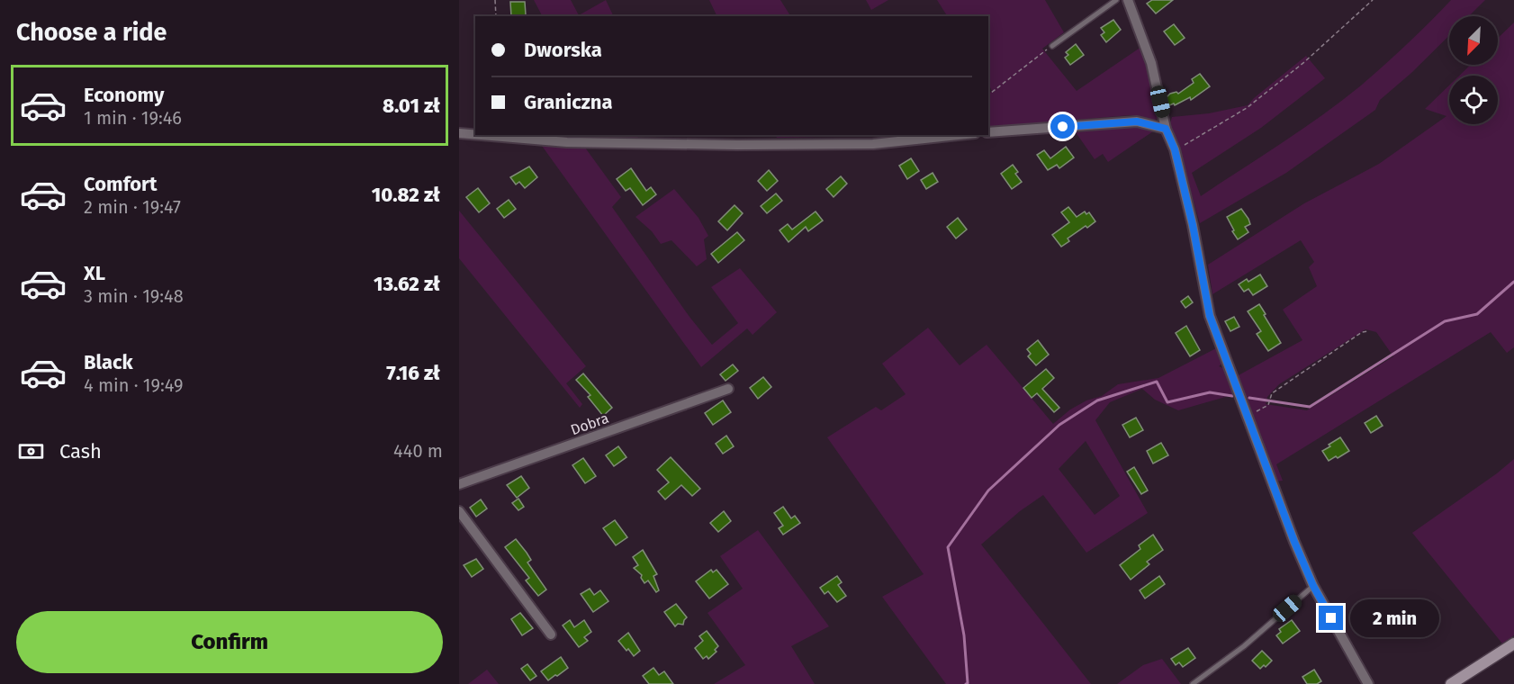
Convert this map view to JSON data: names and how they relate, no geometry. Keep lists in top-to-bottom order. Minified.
{"streets":{"street":["Dobra"]},"north":"bottom left","page":{"heading":"Choose a ride","banner":["Dworska","Graniczna"],"list":[{"name":"Economy","note":"1 min · 19:46","value":"8.01 zł"},{"name":"Comfort","note":"2 min · 19:47","value":"10.82 zł"},{"name":"XL","note":"3 min · 19:48","value":"13.62 zł"},{"name":"Black","note":"4 min · 19:49","value":"7.16 zł"}],"pay":["Cash","440 m"],"bubble":"2 min","buttons":"Confirm"}}
